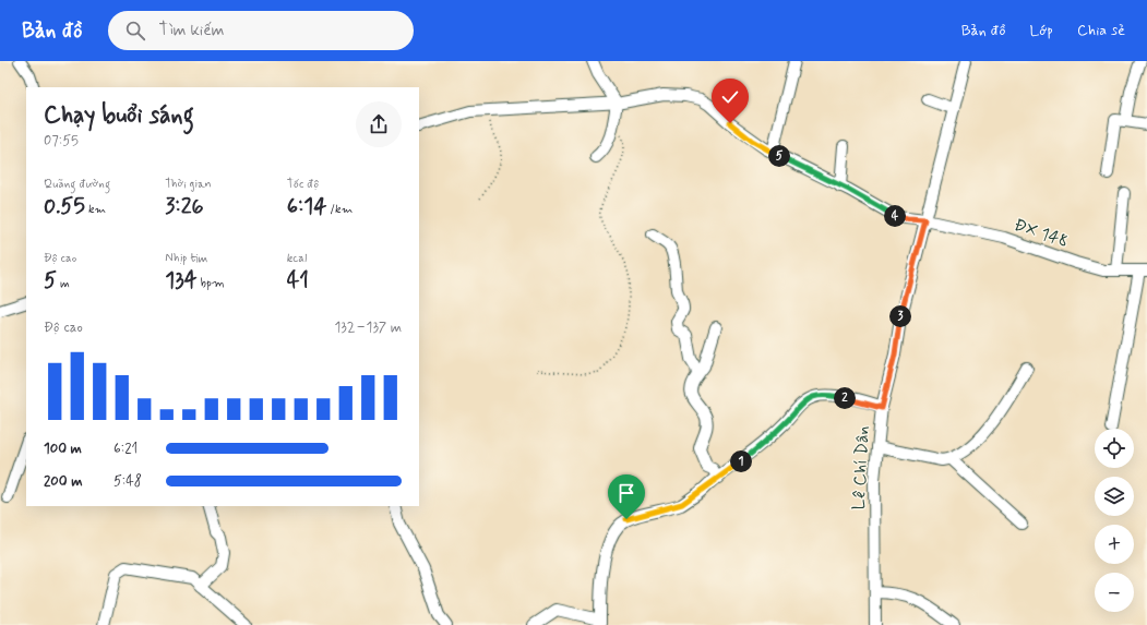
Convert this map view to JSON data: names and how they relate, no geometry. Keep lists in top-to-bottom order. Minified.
{"streets":{"street":["ĐX 148","Lê Chí Dân"]},"crossings":[["ĐX 148","Lê Chí Dân"]],"page":{"header":"Bản đồ","search":"Tìm kiếm","nav":["Bản đồ","Lớp","Chia sẻ"],"heading":["Chạy buổi sáng","07:55"],"pins":["5","4","3","2","1"],"stats":[["Quãng đường","0.55 km"],["Thời gian","3:26"],["Tốc độ","6:14 /km"],["Độ cao","5 m"],["Nhịp tim","134 bpm"],["kcal","41"]],"chart":["Độ cao","132–137 m"],"map_buttons":["+","−"],"list":[{"name":"100 m","note":"6:21"},{"name":"200 m","note":"5:48"}]}}
